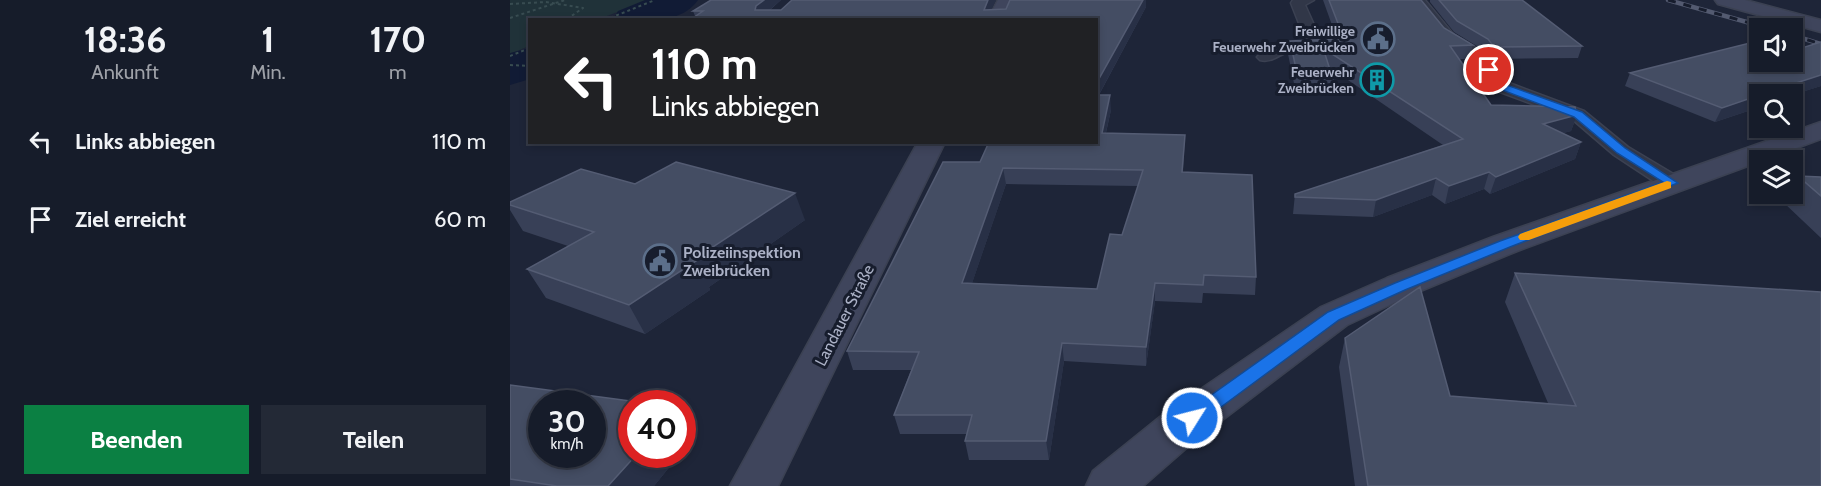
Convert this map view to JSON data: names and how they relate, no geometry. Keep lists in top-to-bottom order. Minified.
{"streets":{"street":["Landauer Straße"]},"places":{"public building":["Freiwillige Feuerwehr Zweibrücken","Polizeiinspektion Zweibrücken"],"building":["Feuerwehr Zweibrücken"]},"page":{"eta":["18:36","Ankunft","1","Min.","170","m"],"turn":["110 m","Links abbiegen"],"list":[{"name":"Links abbiegen","value":"110 m"},{"name":"Ziel erreicht","value":"60 m"}],"speed":"30 km/h","limit":"40","buttons":["Beenden","Teilen"]}}
